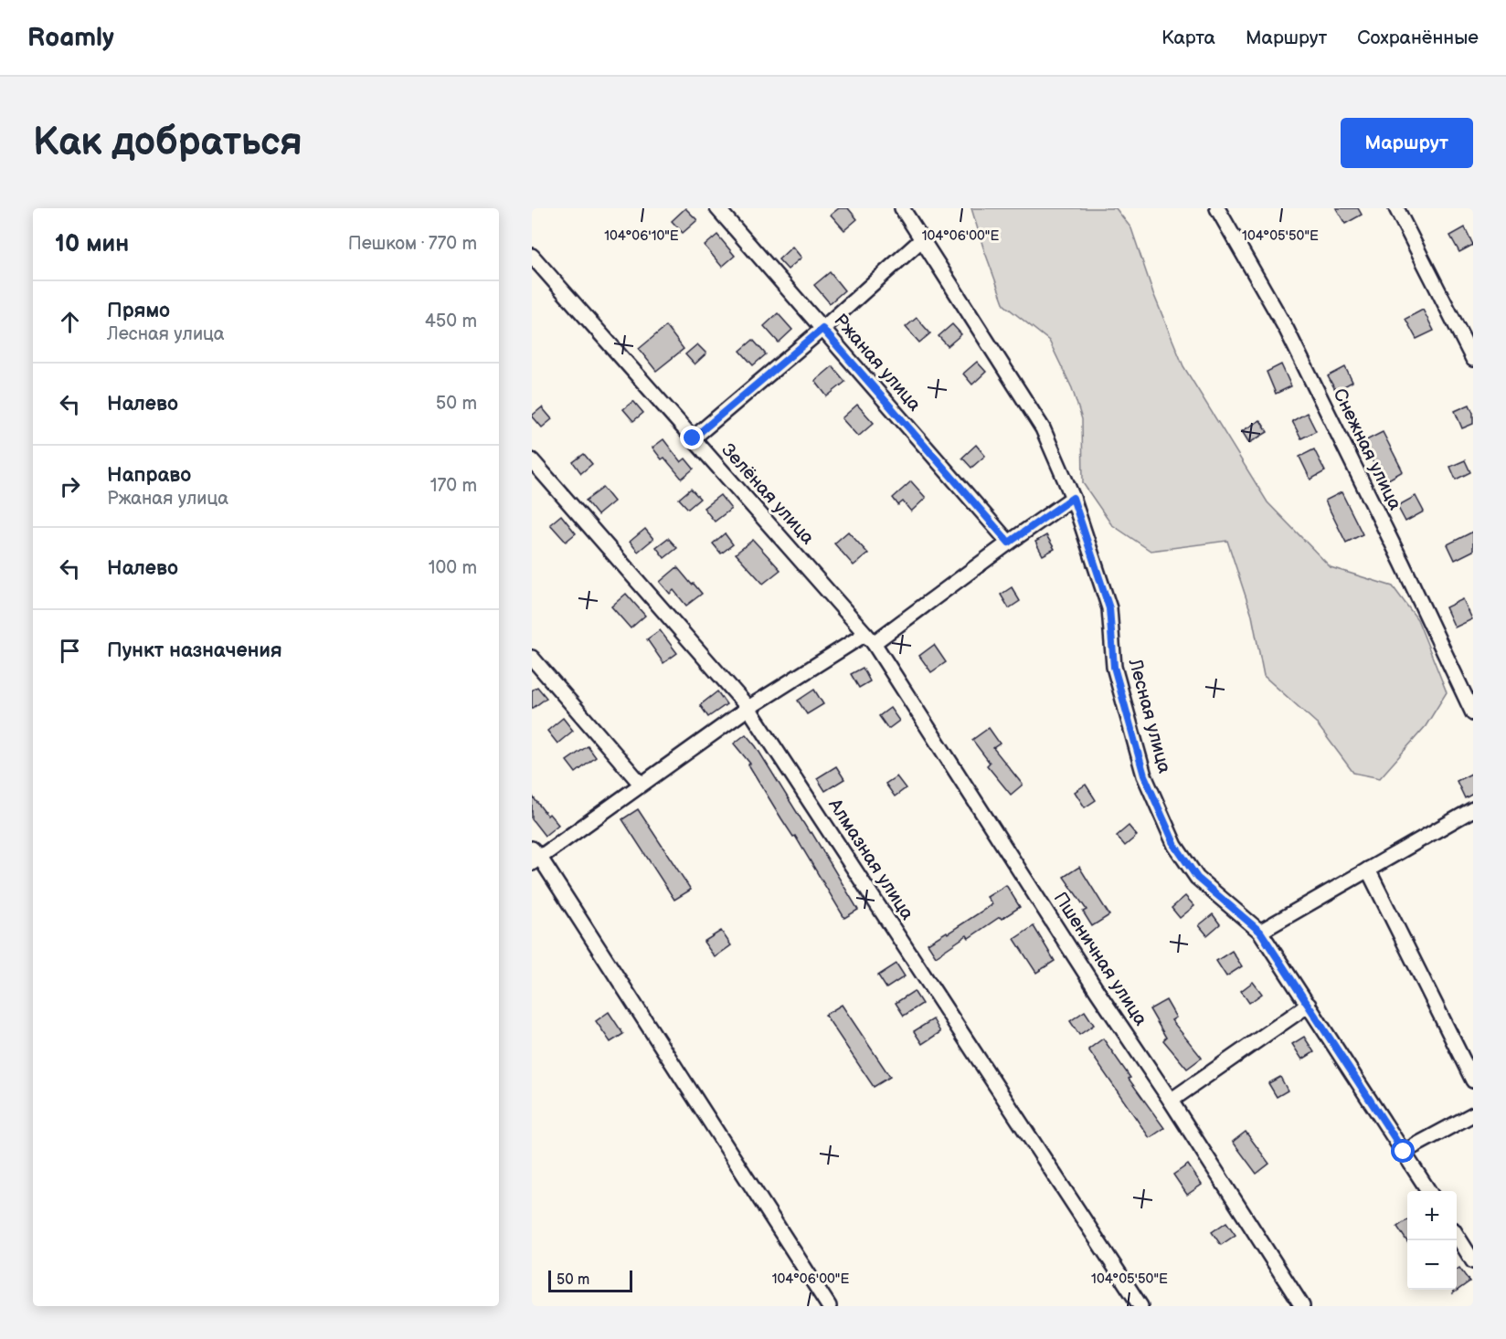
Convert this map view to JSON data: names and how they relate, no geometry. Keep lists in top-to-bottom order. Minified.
{"streets":{"street":["Ржаная улица","Снежная улица","Зелёная улица","Лесная улица","Алмазная улица","Пшеничная улица"]},"crossings":[["Зелёная улица","Пшеничная улица"]],"scale_bar":"50 m","page":{"header":"Roamly","nav":["Карта","Маршрут","Сохранённые"],"buttons":"Маршрут","title":"Как добраться","heading":["10 мин","Пешком · 770 m"],"list":[["Прямо","Лесная улица","450 m"],["Налево","50 m"],["Направо","Ржаная улица","170 m"],["Налево","100 m"],"Пункт назначения"],"map_buttons":["+","−"],"scale":"50 m"},"coordinates":["104°06'10\"E","104°06'00\"E","104°05'50\"E"]}
